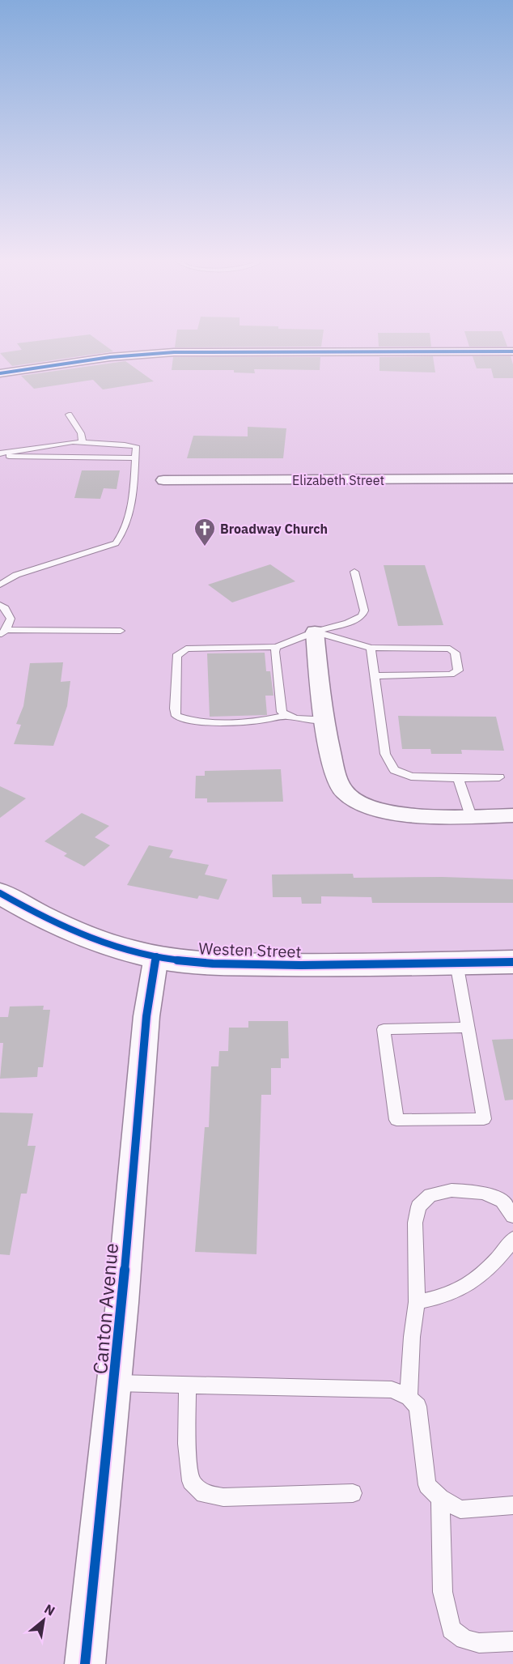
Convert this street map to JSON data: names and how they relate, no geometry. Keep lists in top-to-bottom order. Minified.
{"streets":{"street":["Elizabeth Street","Westen Street","Canton Avenue"]},"crossings":[["Westen Street","Canton Avenue"]],"places":{"church":["Broadway Church"]},"north":"top right"}
